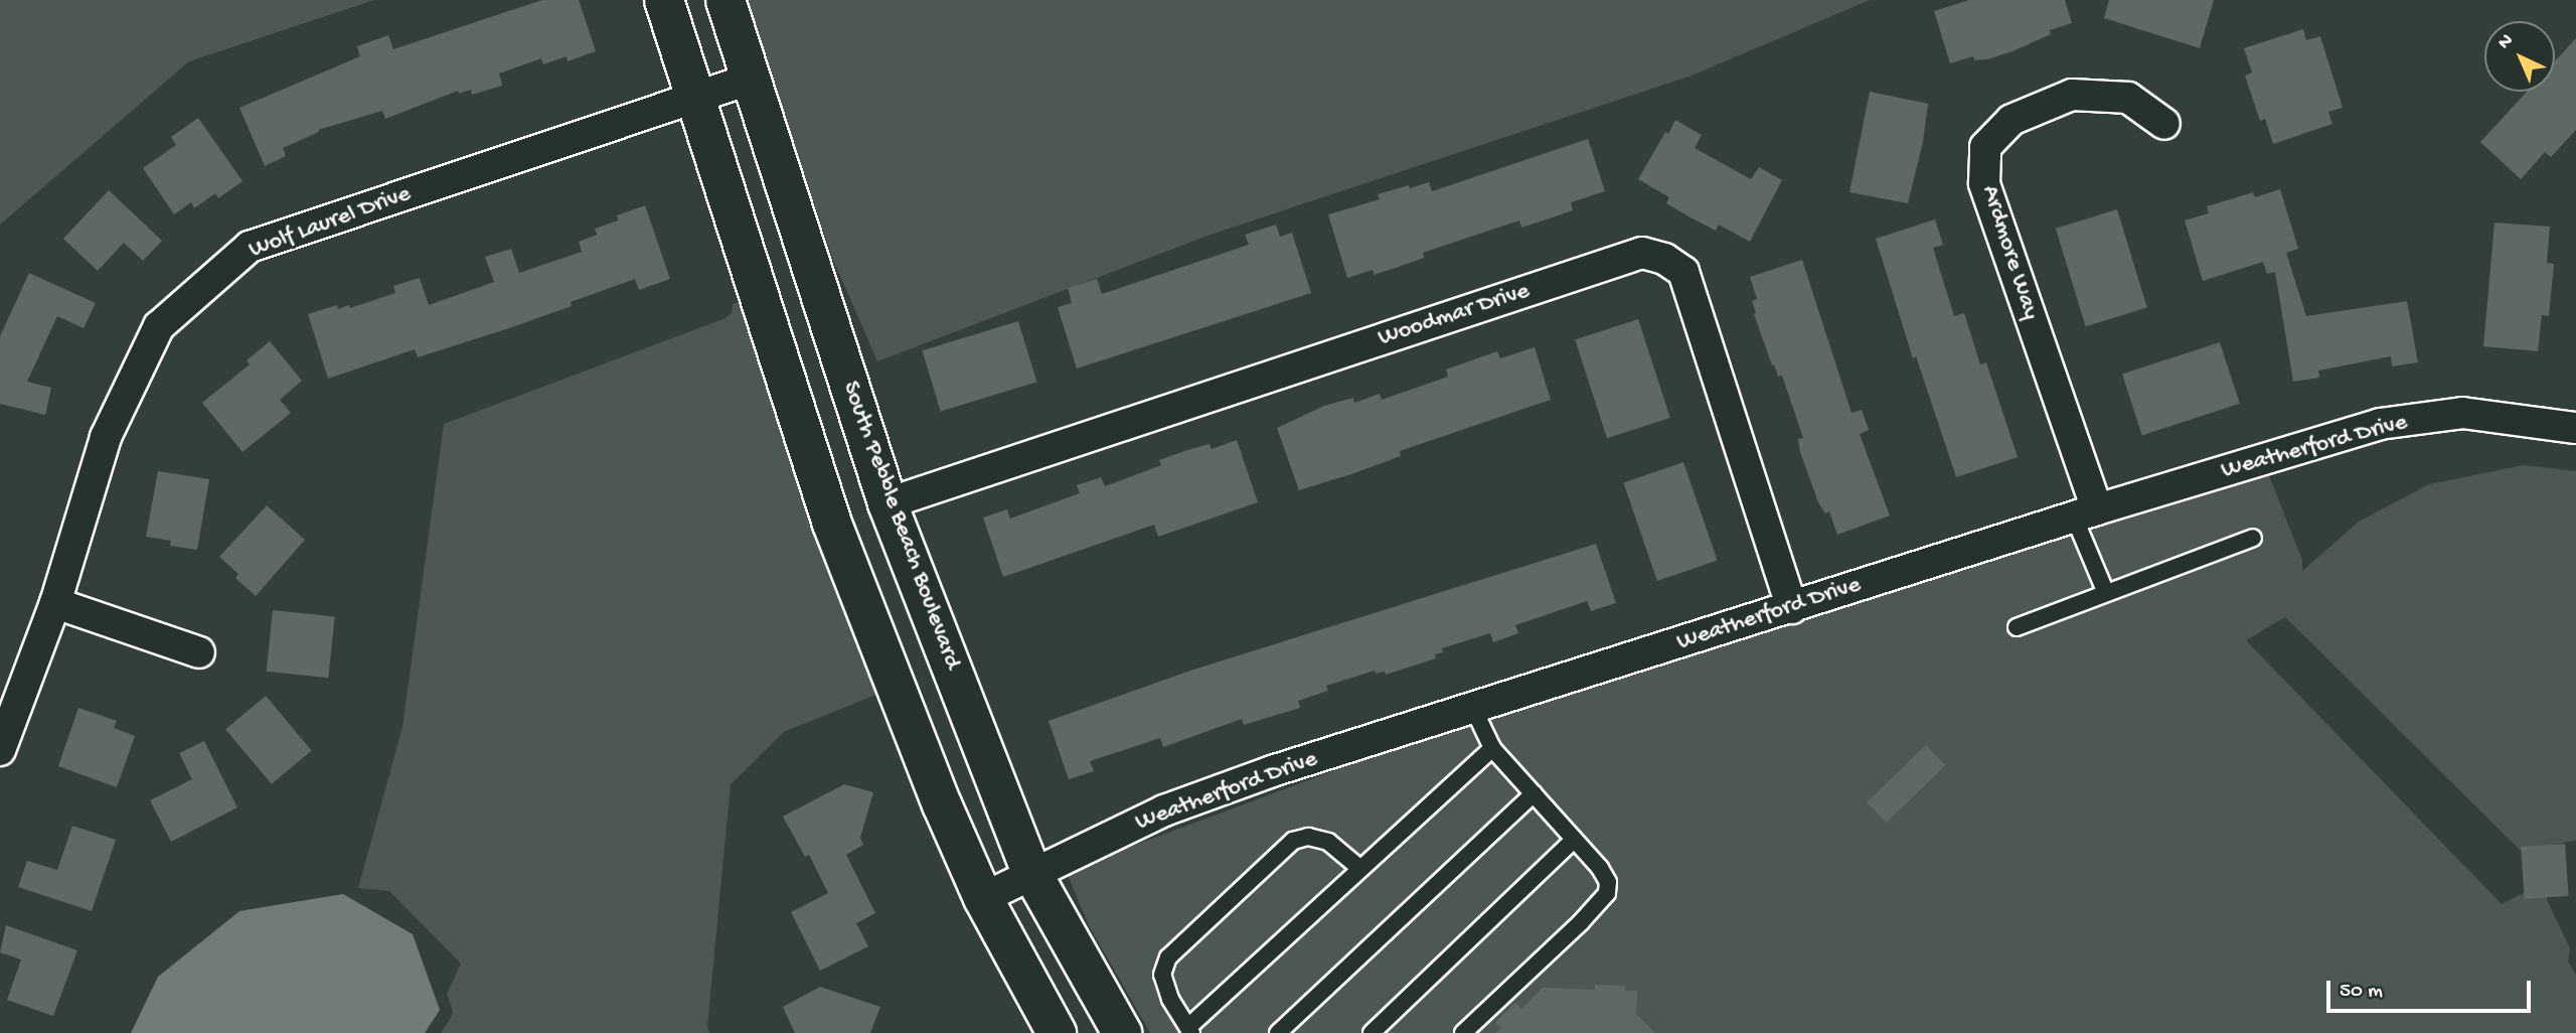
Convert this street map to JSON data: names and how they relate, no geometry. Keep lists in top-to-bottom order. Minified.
{"streets":{"street":["Wolf Laurel Drive","Ardmore Way","Woodmar Drive","Weatherford Drive","South Pebble Beach Boulevard"]},"crossings":[["Wolf Laurel Drive","South Pebble Beach Boulevard"],["Ardmore Way","Weatherford Drive"],["Woodmar Drive","Weatherford Drive"],["Woodmar Drive","South Pebble Beach Boulevard"],["Weatherford Drive","South Pebble Beach Boulevard"]],"scale_bar":"50 m","north":"top left"}
